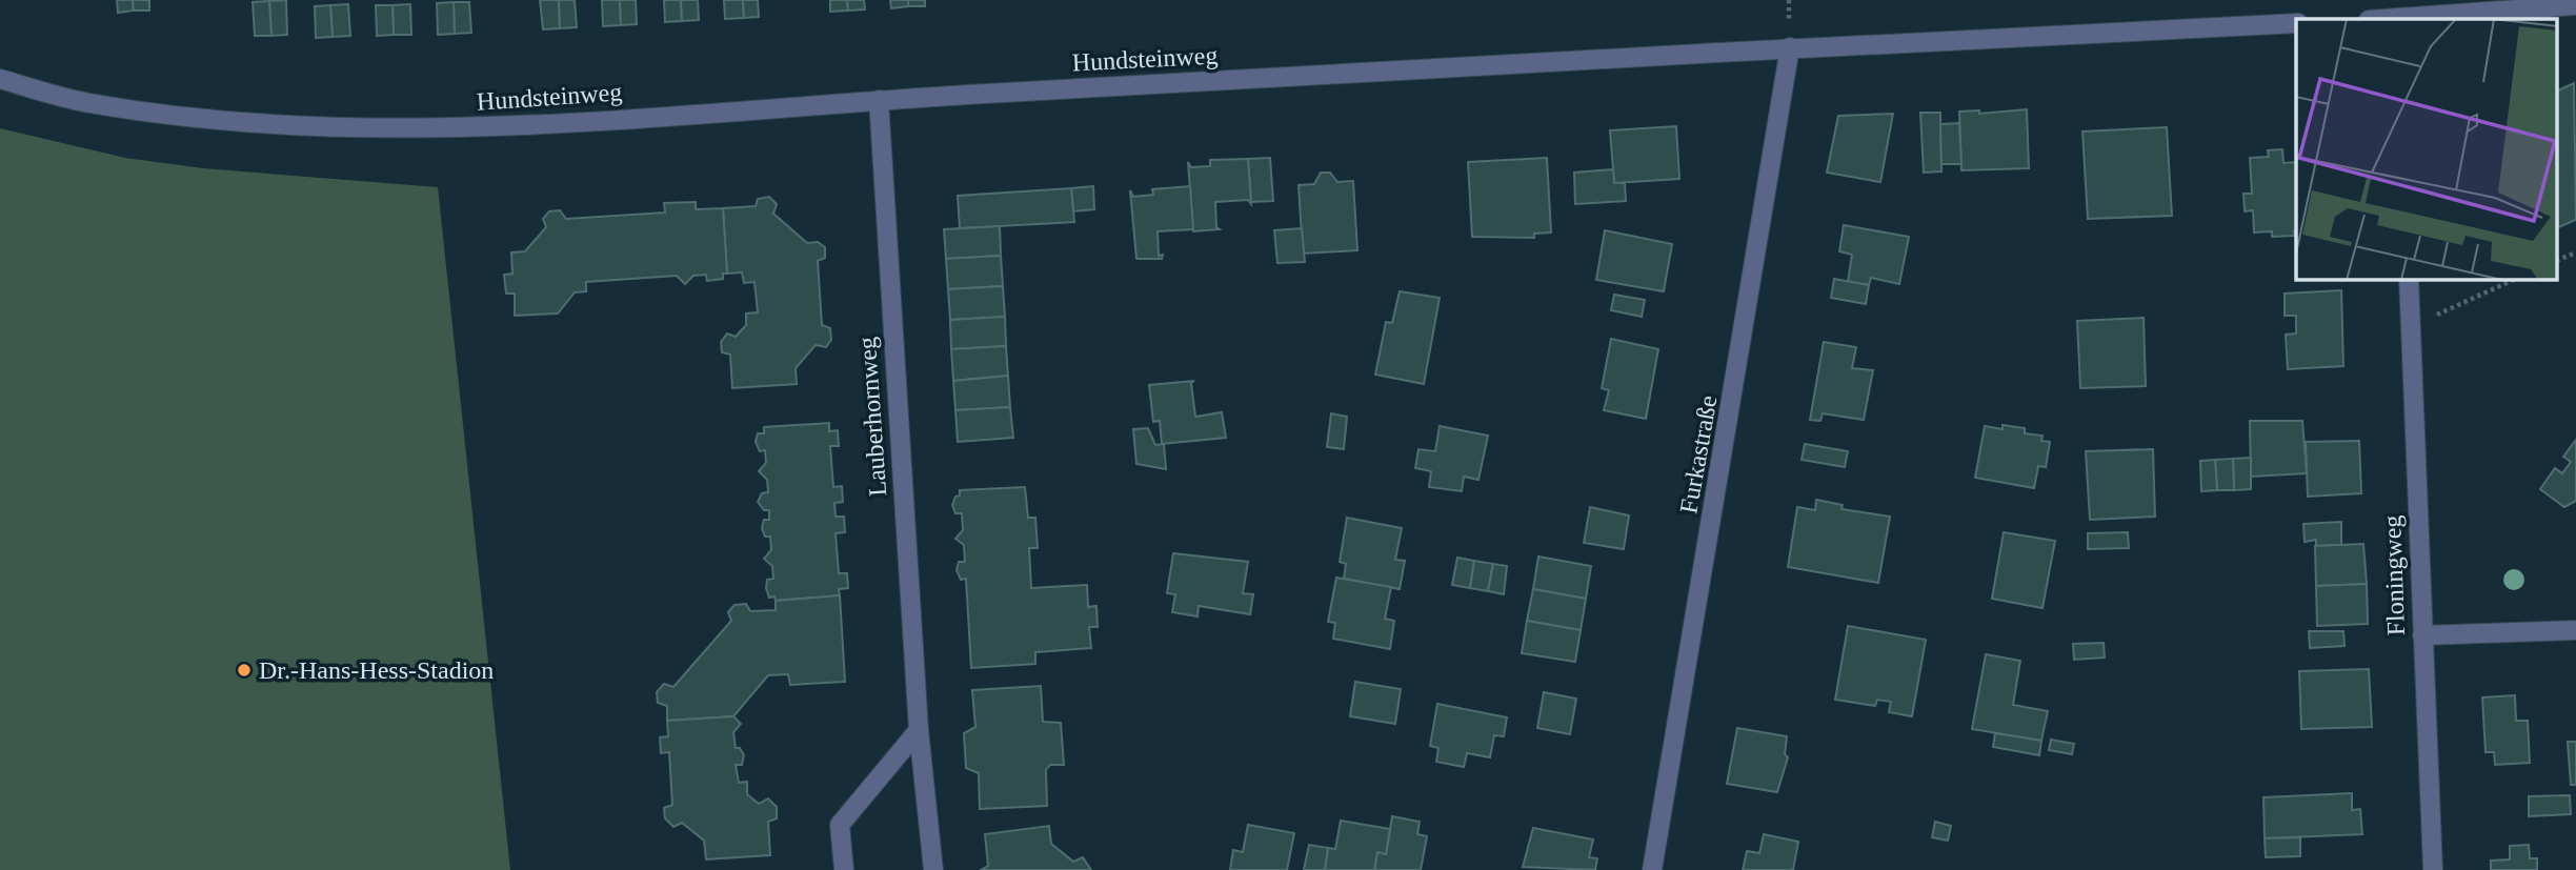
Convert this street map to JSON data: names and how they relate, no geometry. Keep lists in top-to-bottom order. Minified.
{"streets":{"street":["Hundsteinweg","Lauberhornweg","Furkastraße","Floningweg"]},"crossings":[["Hundsteinweg","Lauberhornweg"],["Hundsteinweg","Furkastraße"]],"places":["Dr.-Hans-Hess-Stadion"]}
